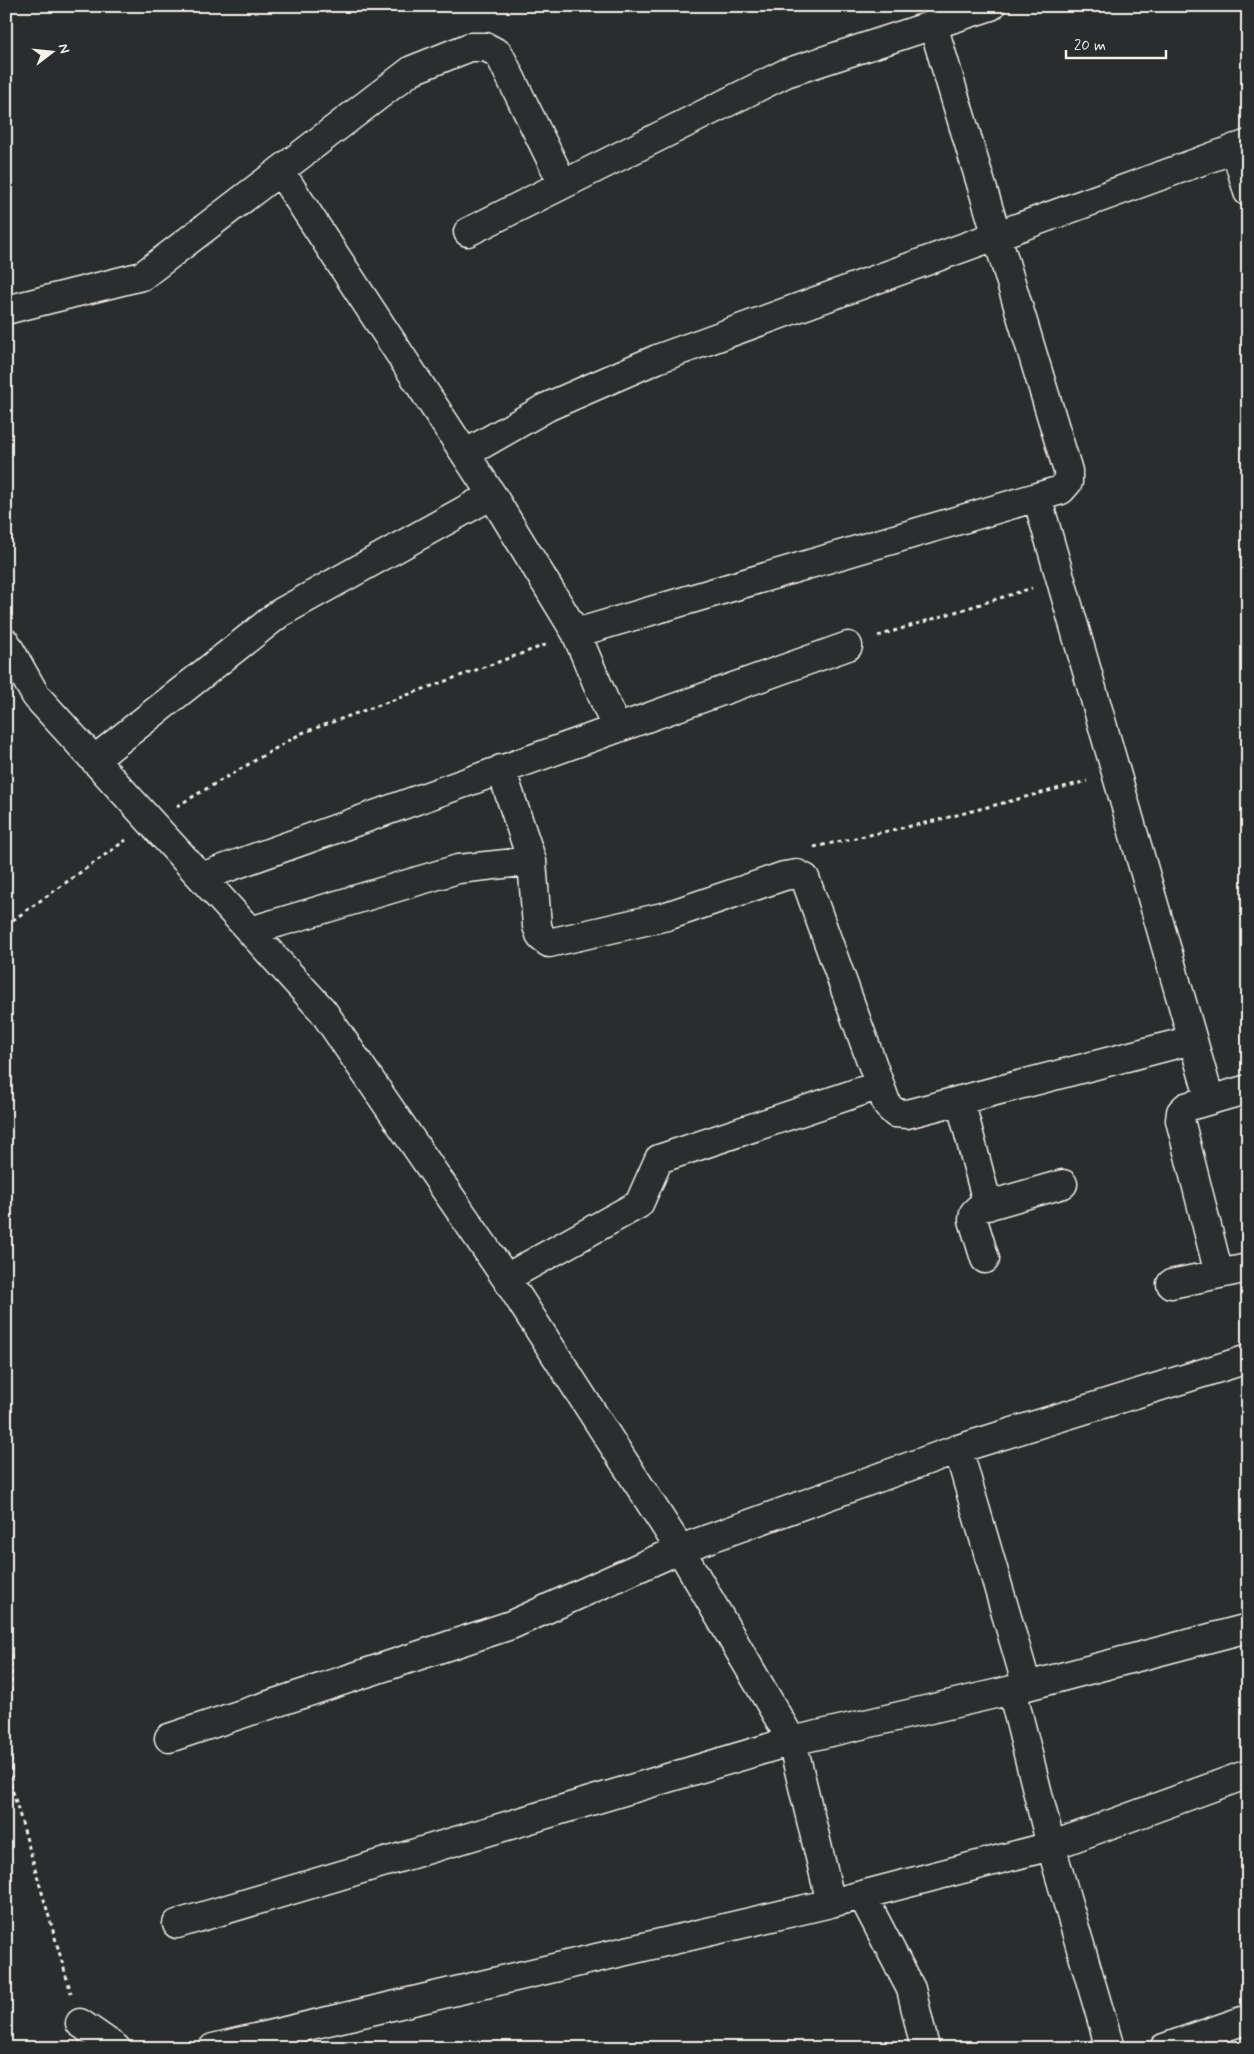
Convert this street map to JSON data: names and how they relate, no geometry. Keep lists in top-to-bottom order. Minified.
{"scale_bar":"20 m","north":"right"}
